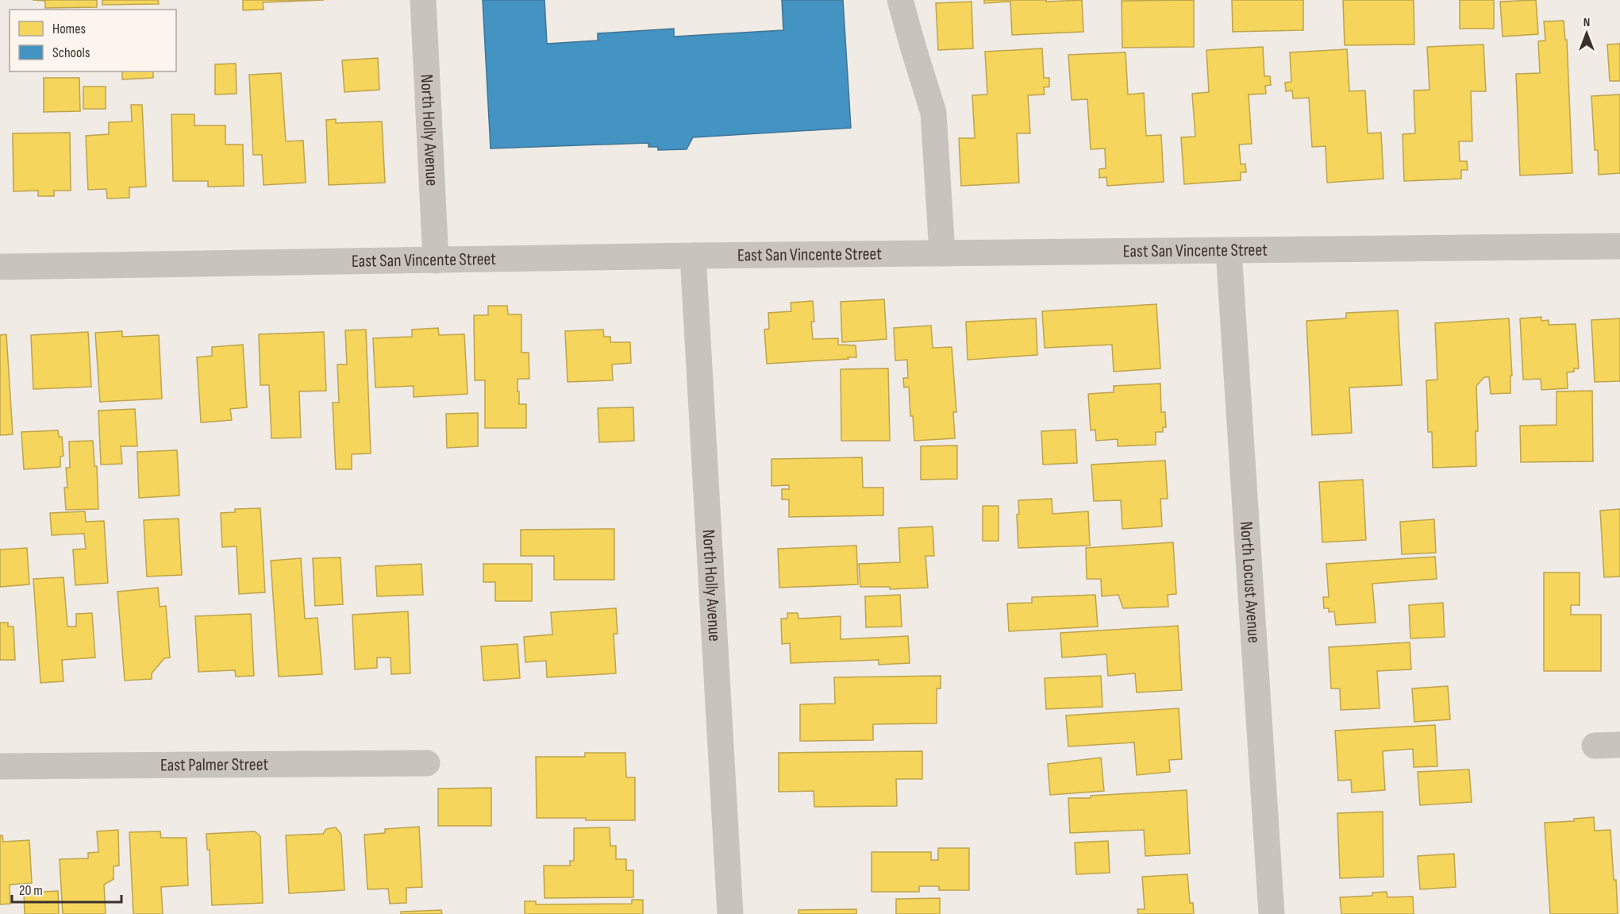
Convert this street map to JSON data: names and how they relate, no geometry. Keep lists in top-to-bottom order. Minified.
{"streets":{"street":["North Holly Avenue","East San Vincente Street","North Locust Avenue","East Palmer Street"]},"crossings":[["North Holly Avenue","East San Vincente Street"],["East San Vincente Street","North Locust Avenue"]],"legend":["Homes","Schools"],"scale_bar":"20 m","north":"top"}
